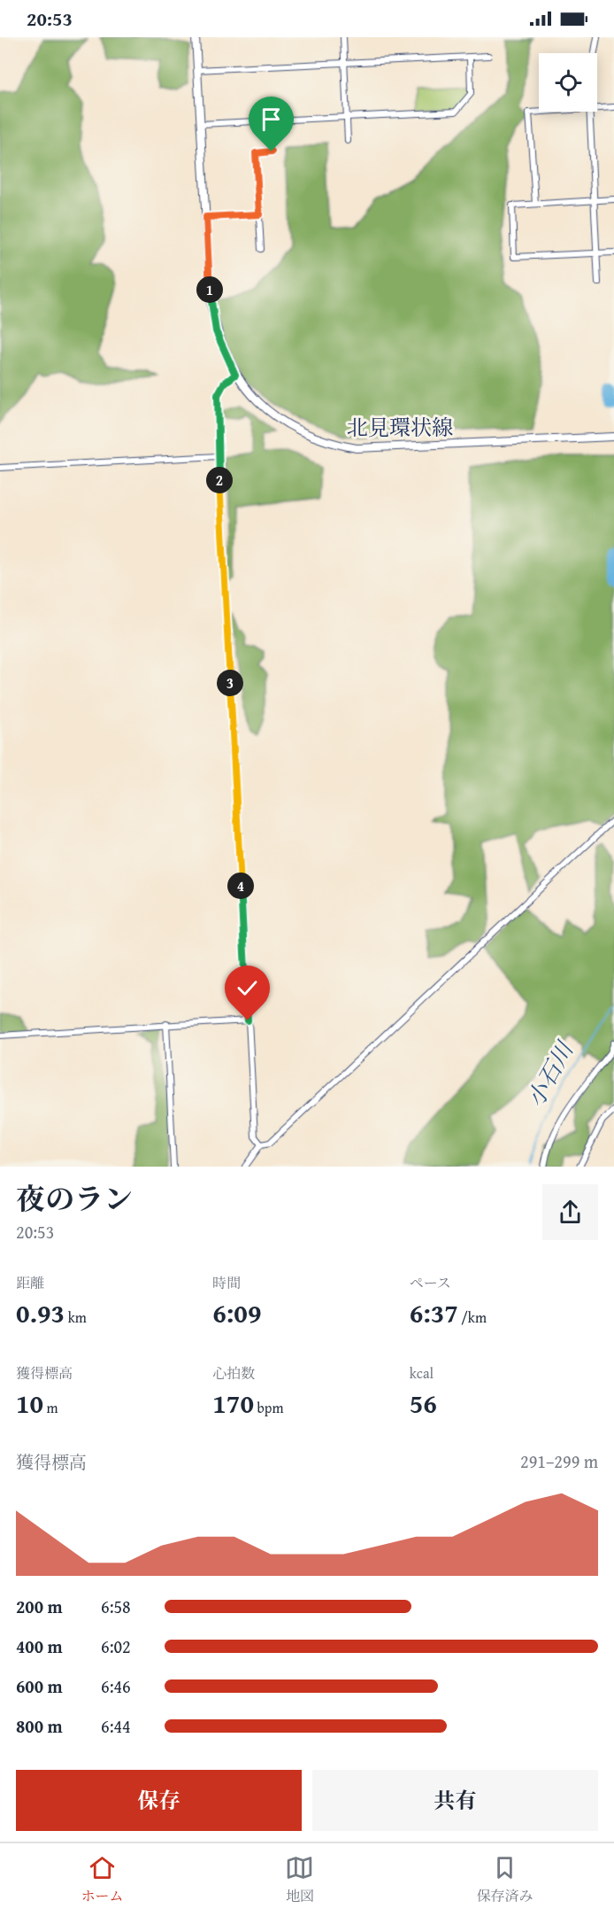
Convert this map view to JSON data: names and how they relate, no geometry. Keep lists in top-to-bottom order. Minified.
{"streets":{"main road":["北見環状線"]},"water":["小石川"],"page":{"status":"20:53","pins":["1","2","3","4"],"heading":["夜のラン","20:53"],"stats":[["距離","0.93 km"],["時間","6:09"],["ペース","6:37 /km"],["獲得標高","10 m"],["心拍数","170 bpm"],["kcal","56"]],"chart":["獲得標高","291–299 m"],"list":[{"name":"200 m","note":"6:58"},{"name":"400 m","note":"6:02"},{"name":"600 m","note":"6:46"},{"name":"800 m","note":"6:44"}],"buttons":["保存","共有"],"tabs":["ホーム","地図","保存済み"]}}
